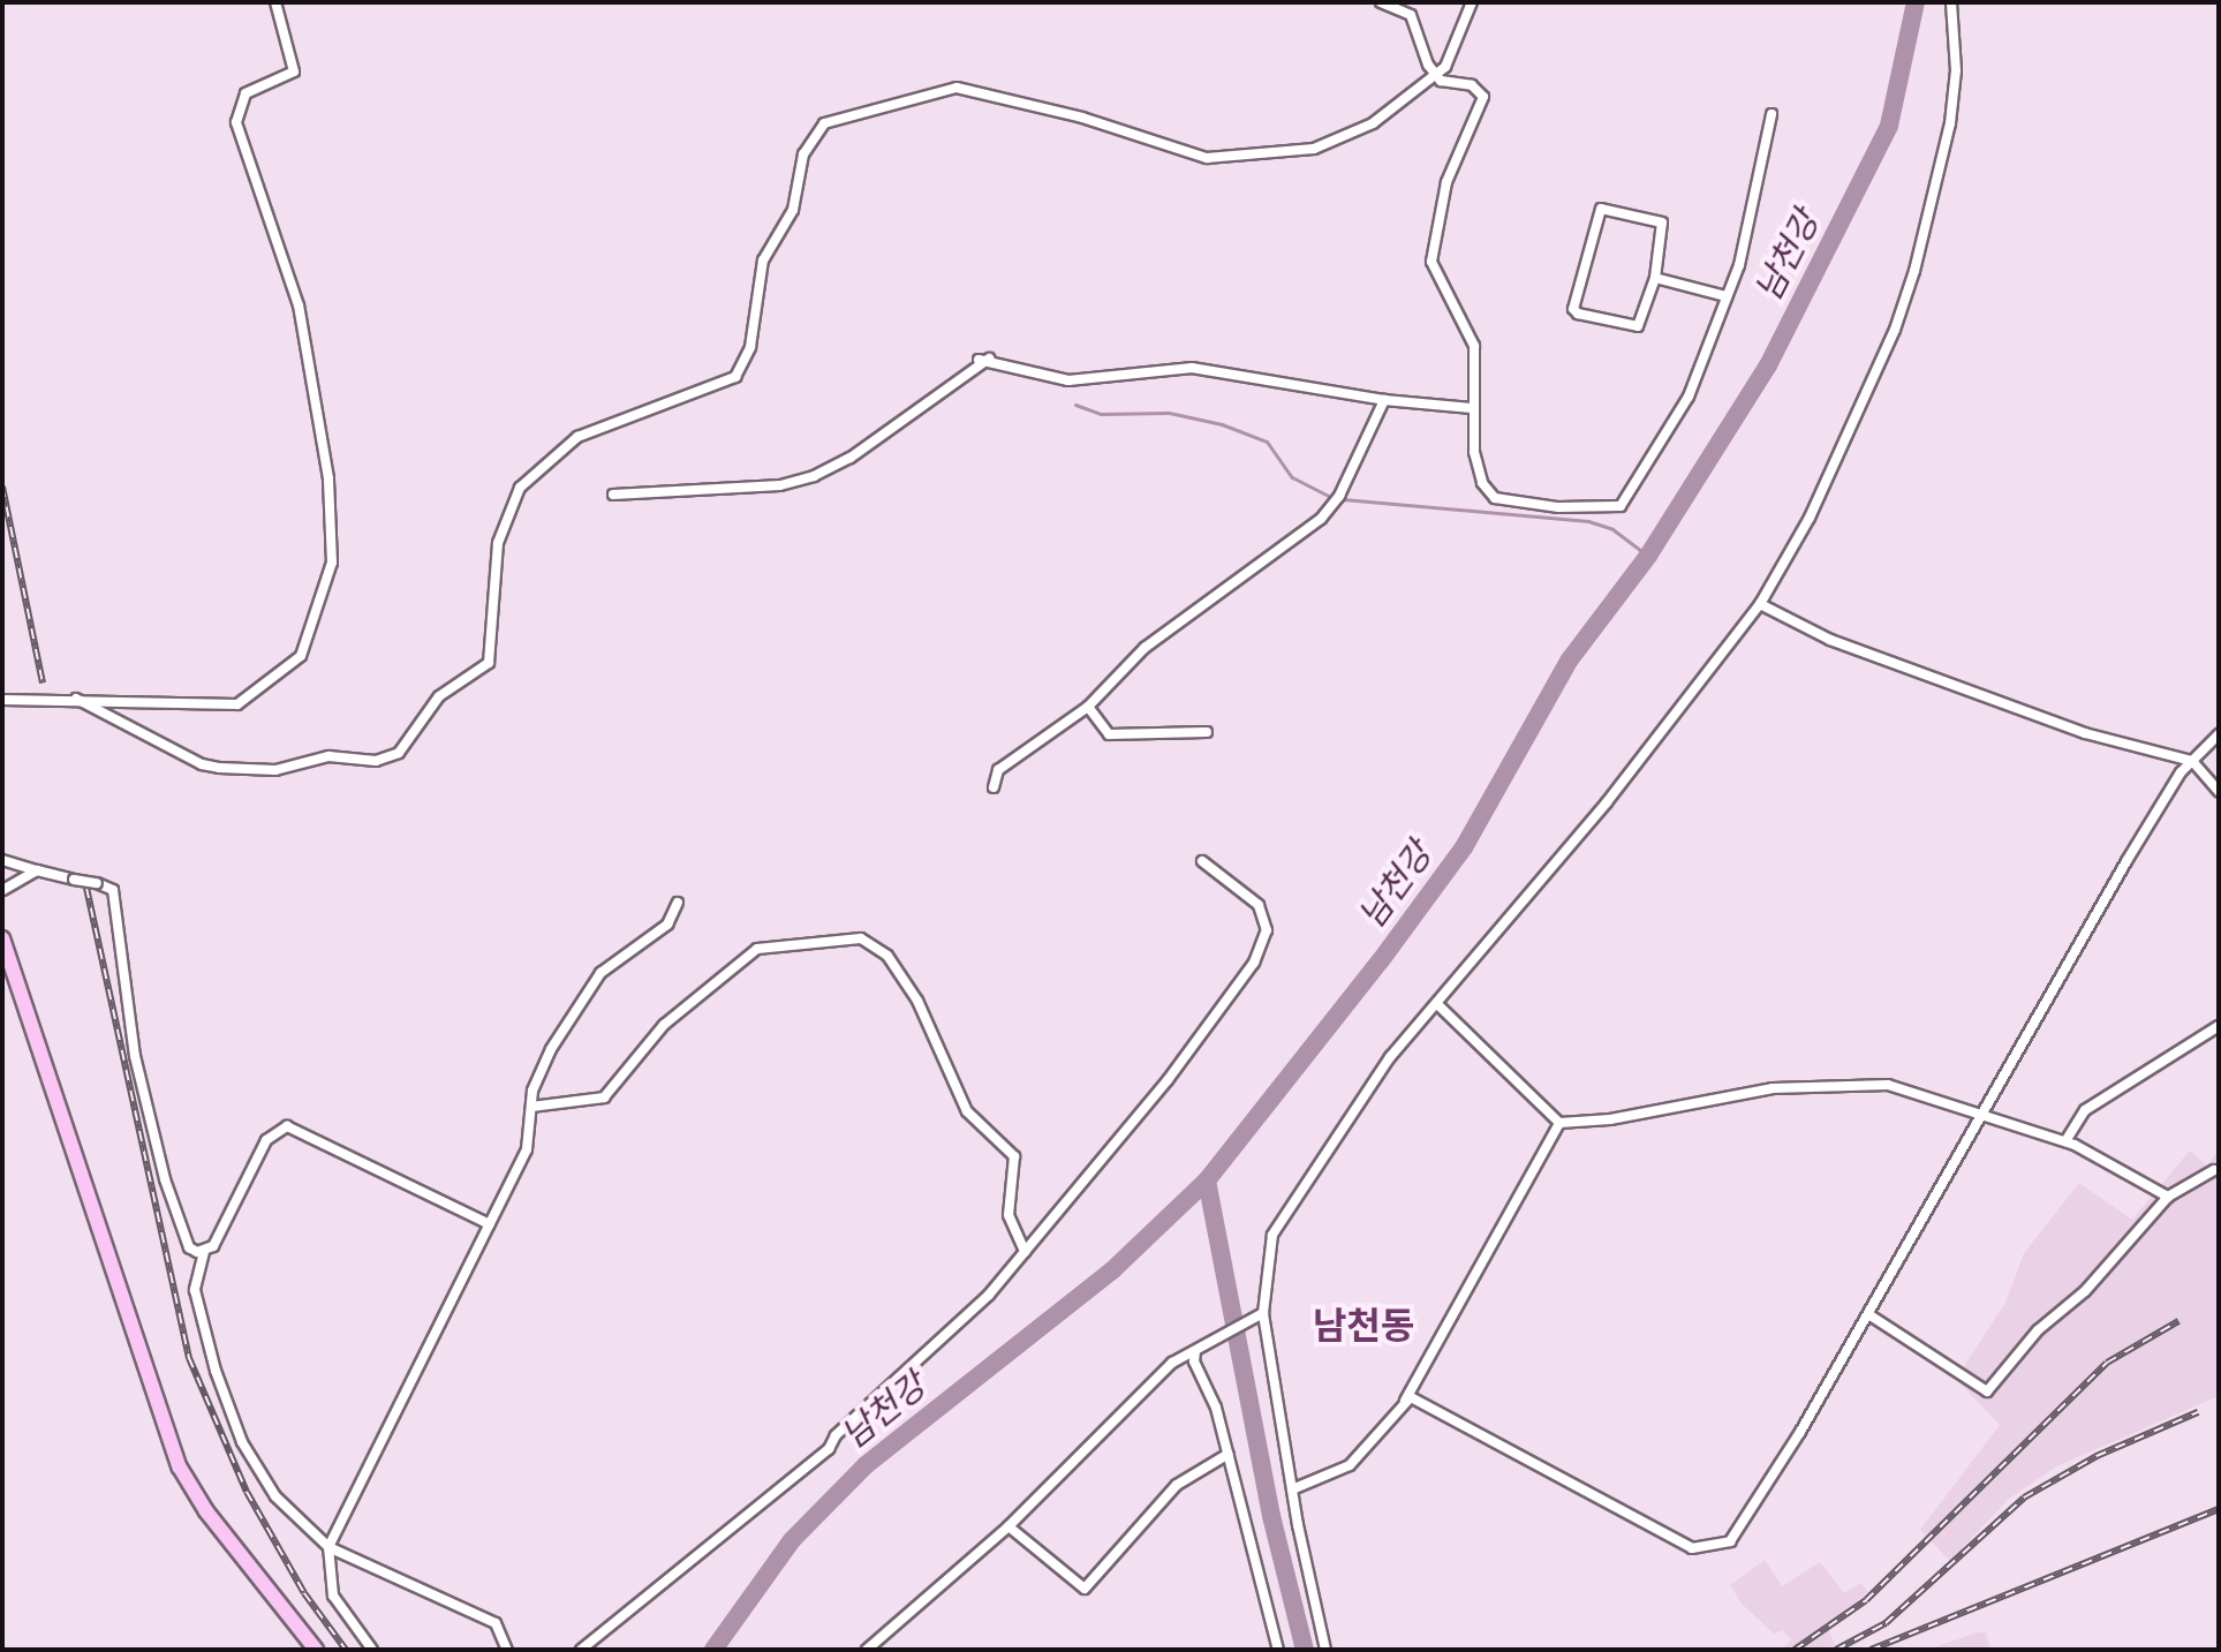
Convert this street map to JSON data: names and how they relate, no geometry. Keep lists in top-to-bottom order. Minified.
{"districts":["남천동"],"water":["남천강"]}
